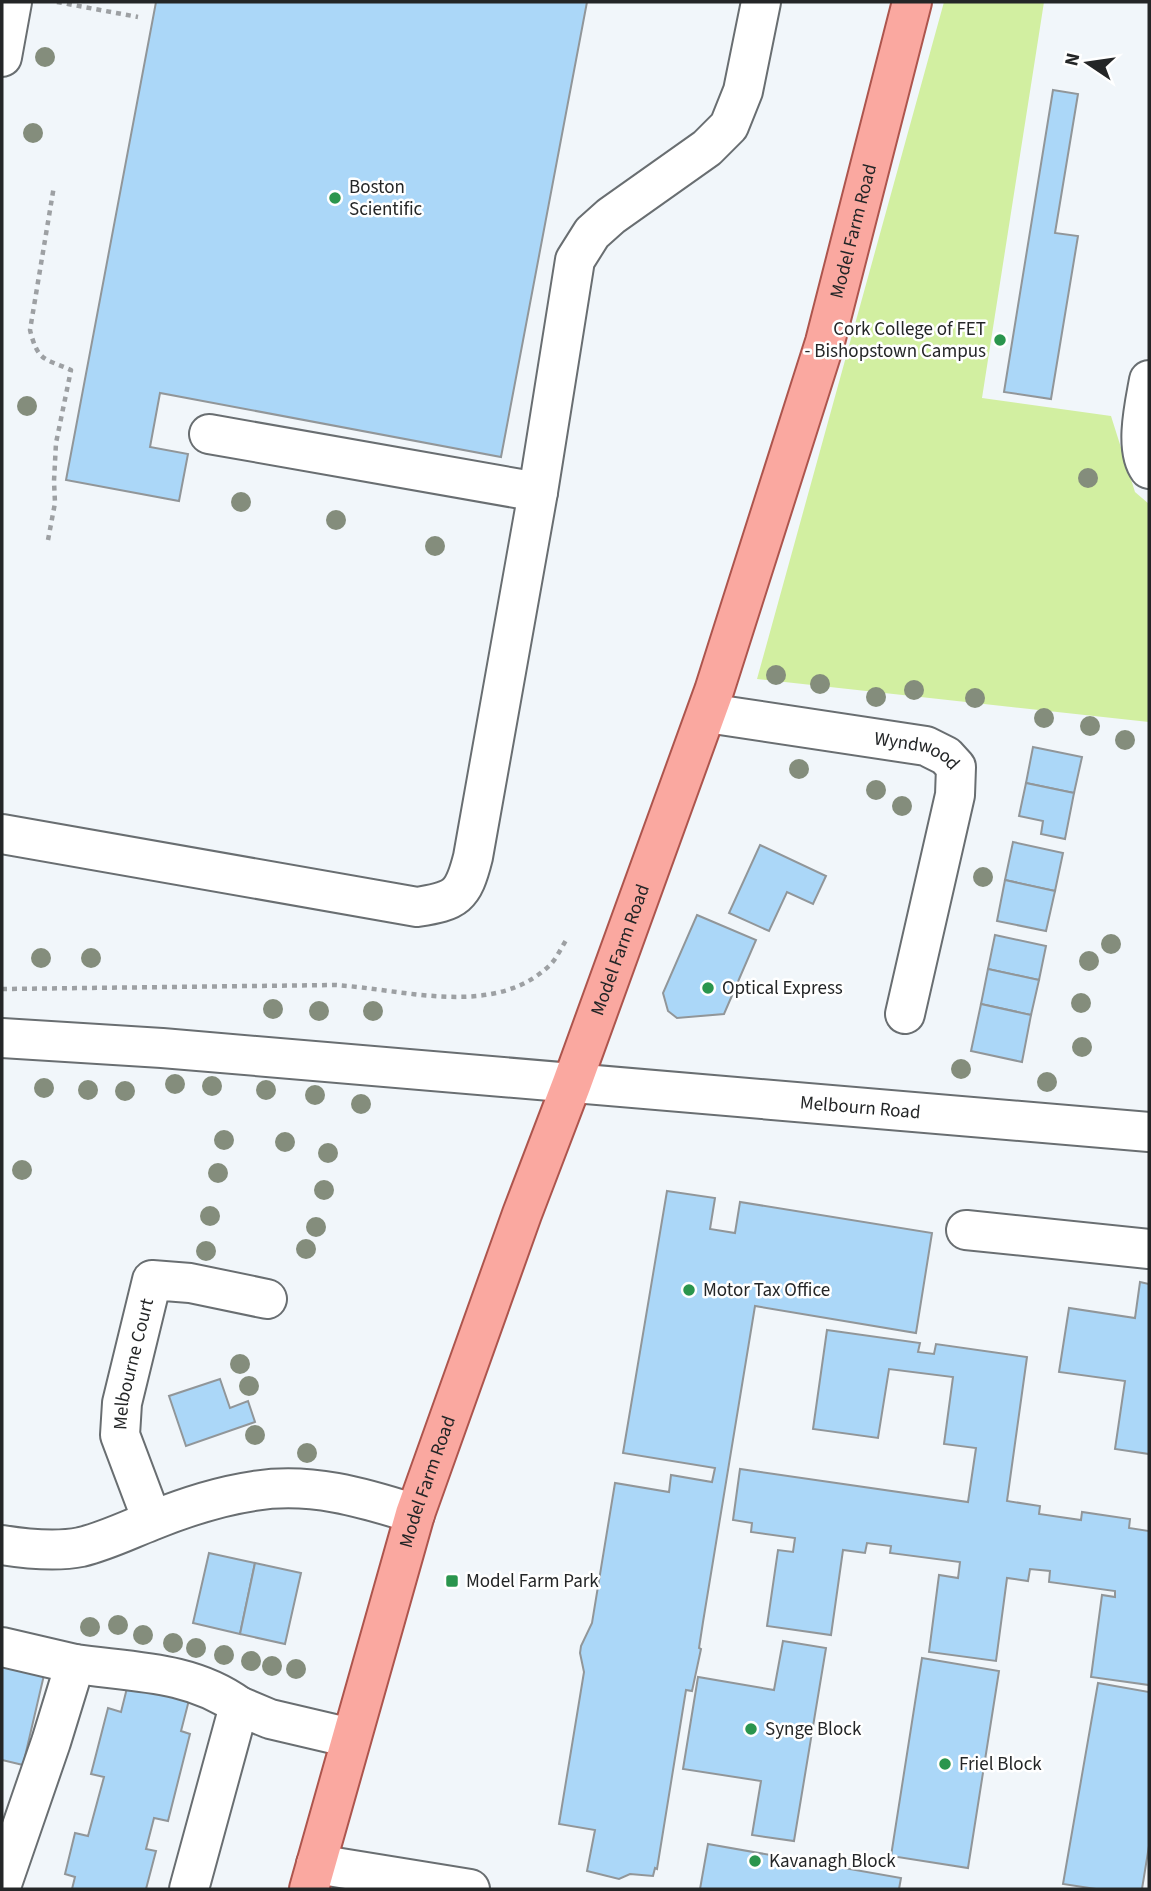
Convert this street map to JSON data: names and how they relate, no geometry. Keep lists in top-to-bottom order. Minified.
{"streets":{"main road":["Model Farm Road"],"street":["Wyndwood","Melbourn Road","Melbourne Court"]},"crossings":[["Model Farm Road","Wyndwood"],["Model Farm Road","Melbourn Road"]],"places":{"other":["Boston Scientific","Cork College of FET - Bishopstown Campus","Optical Express","Motor Tax Office","Synge Block","Friel Block","Kavanagh Block"],"transit":["Model Farm Park"]},"north":"left"}
